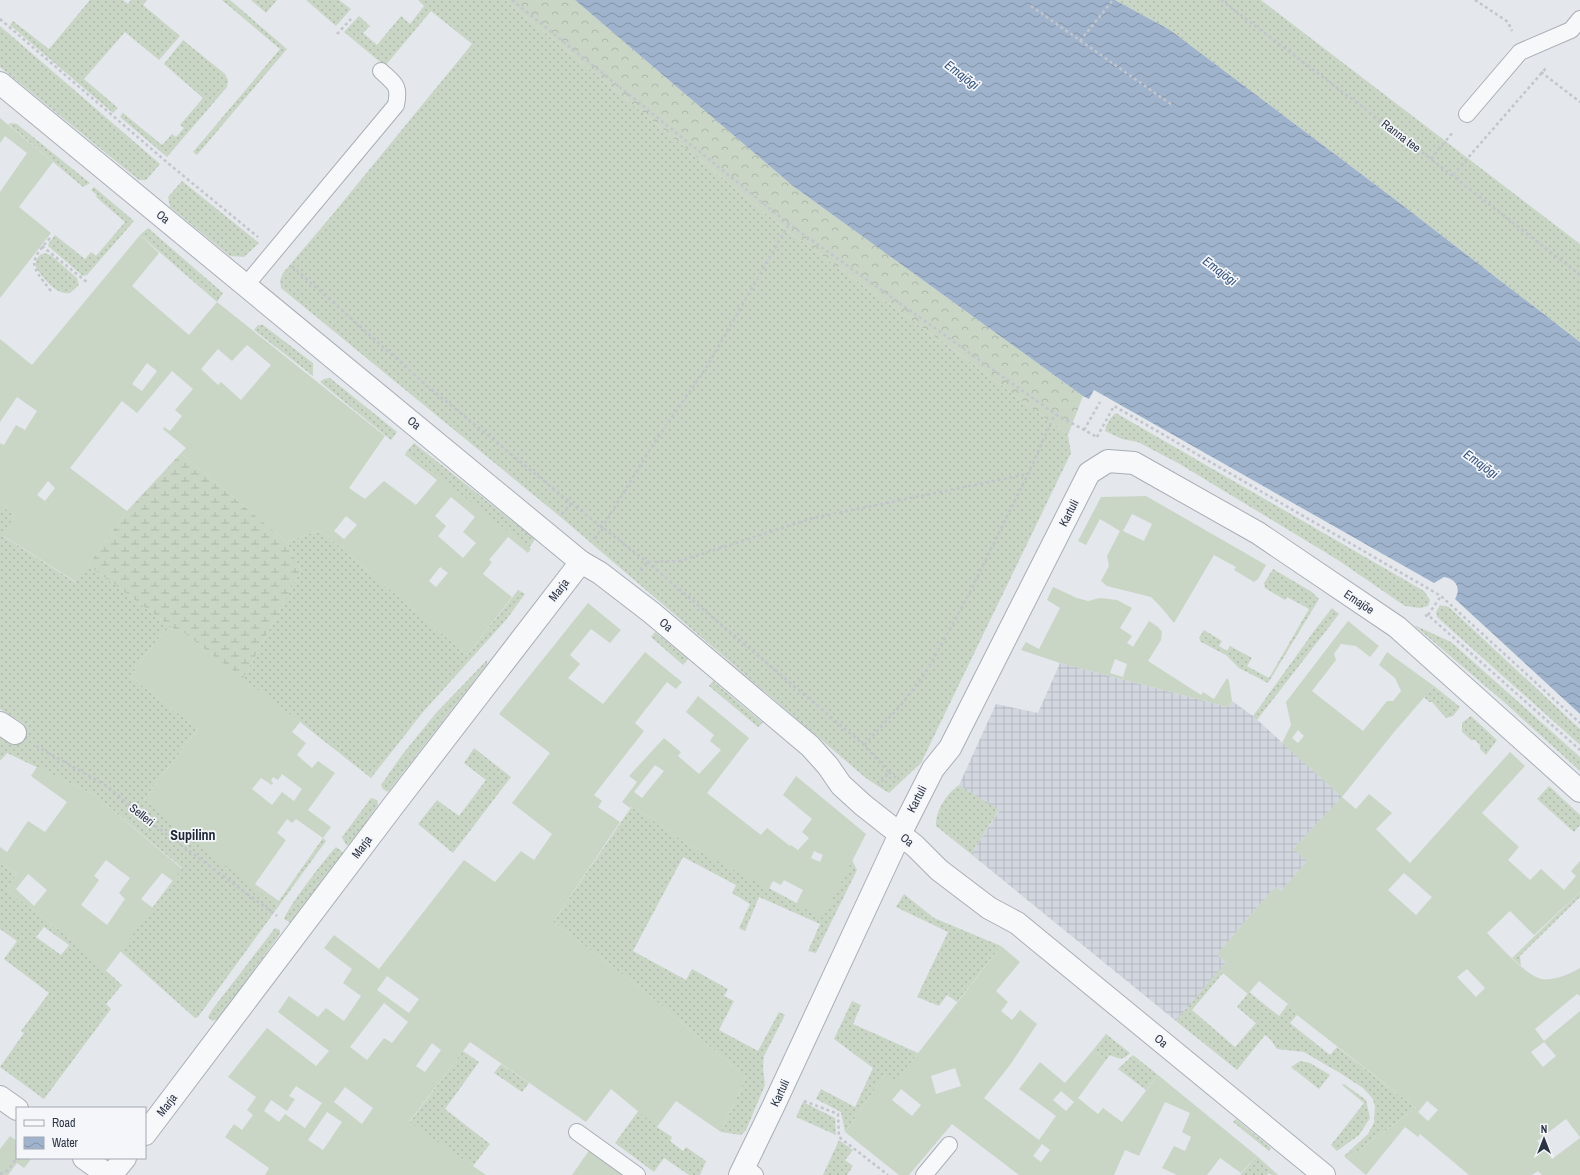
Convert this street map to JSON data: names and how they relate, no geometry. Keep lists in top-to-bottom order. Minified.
{"streets":{"street":["Oa","Kartuli","Marja","Emajõe"],"path":["Ranna tee","Selleri"]},"crossings":[["Oa","Kartuli"],["Oa","Marja"],["Kartuli","Emajõe"]],"districts":["Supilinn"],"water":["Emajõgi"],"legend":["Road","Water"],"north":"top"}
